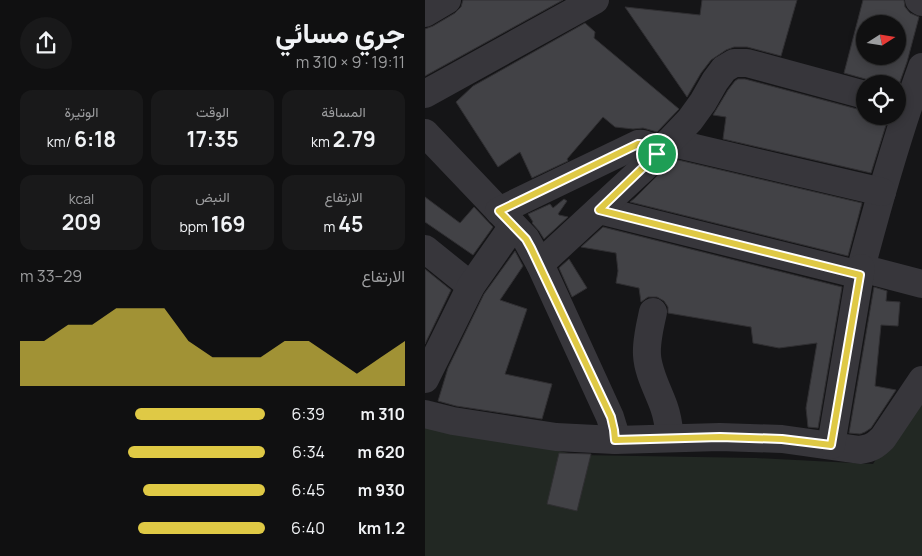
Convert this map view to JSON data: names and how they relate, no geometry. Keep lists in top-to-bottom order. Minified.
{"north":"right","page":{"heading":["جري مسائي","19:11 · 9 × 310 m"],"stats":[["المسافة","2.79 km"],["الوقت","17:35"],["الوتيرة","6:18 /km"],["الارتفاع","45 m"],["النبض","169 bpm"],["kcal","209"]],"chart":["الارتفاع","29–33 m"],"list":[{"name":"310 m","note":"6:39"},{"name":"620 m","note":"6:34"},{"name":"930 m","note":"6:45"},{"name":"1.2 km","note":"6:40"}]}}
